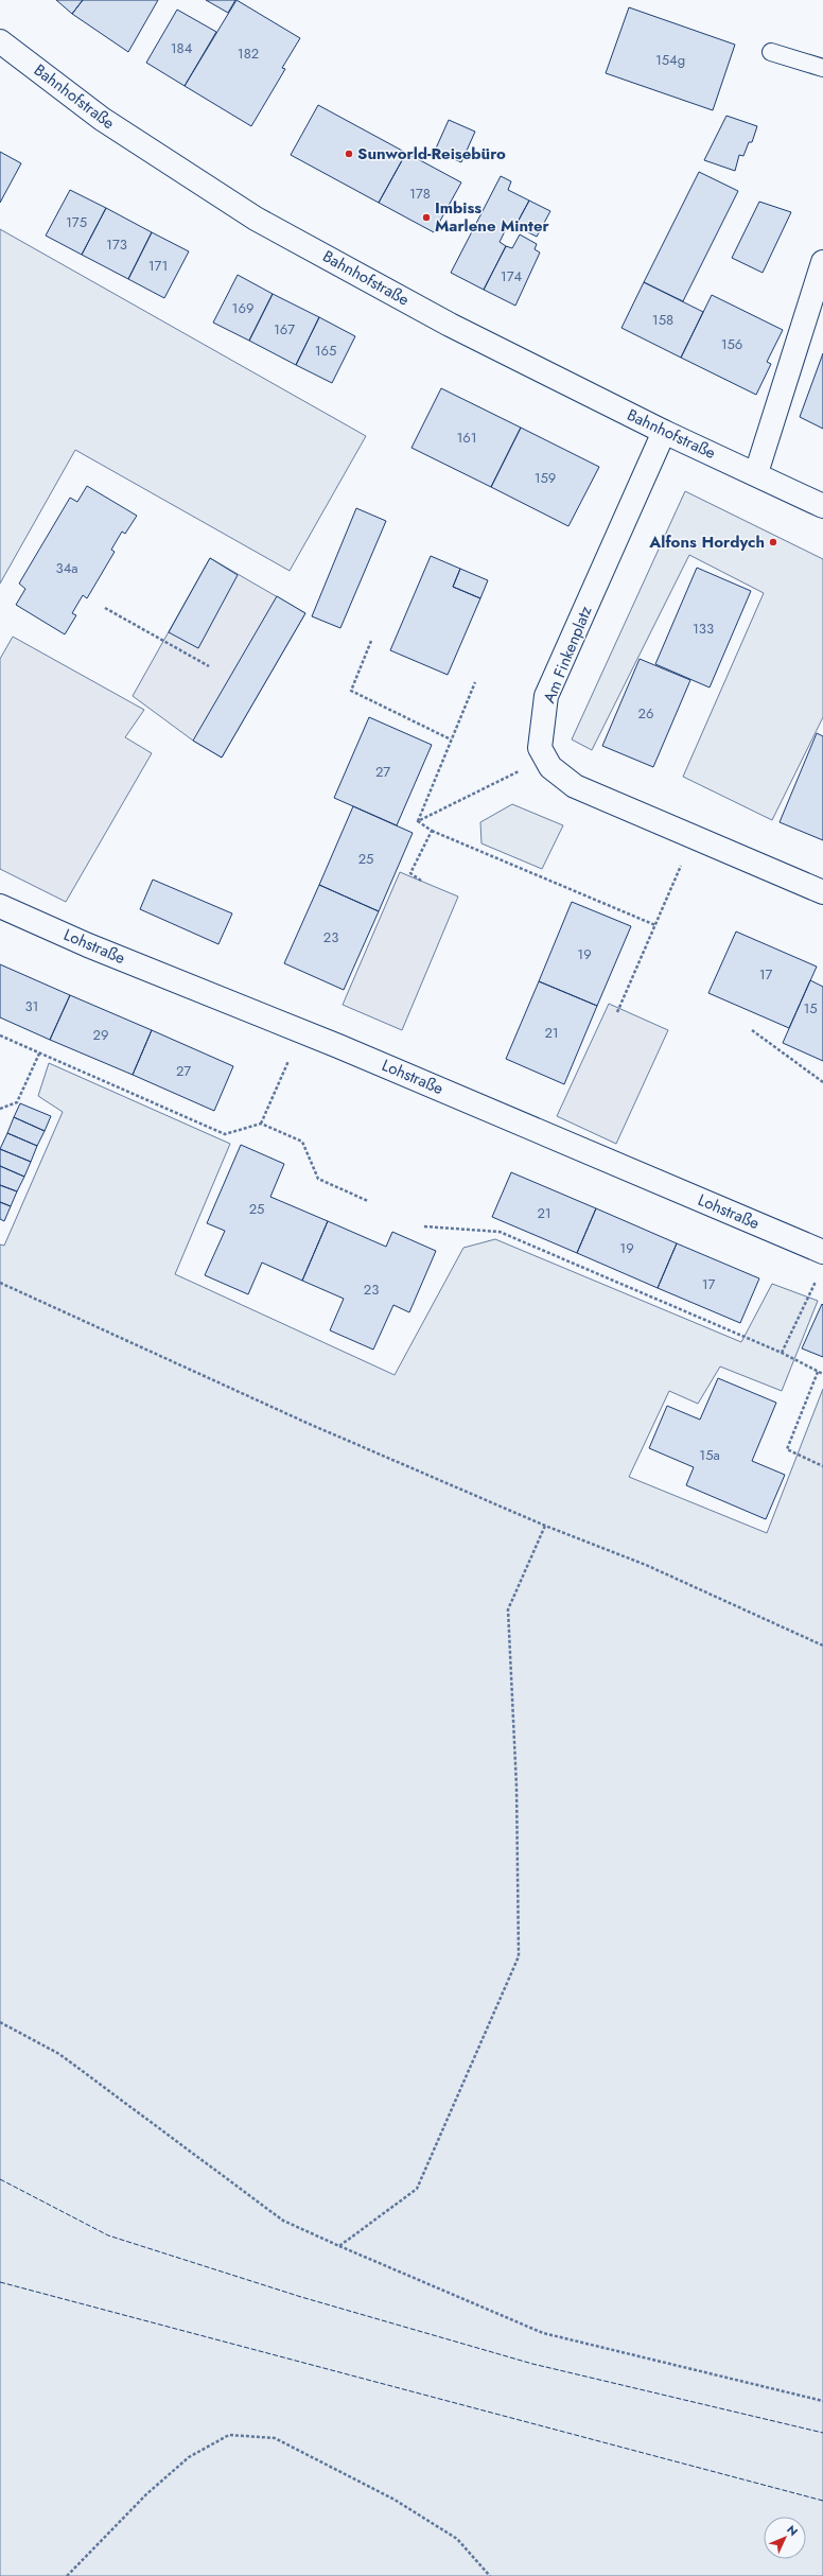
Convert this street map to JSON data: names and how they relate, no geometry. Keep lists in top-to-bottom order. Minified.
{"streets":{"street":["Bahnhofstraße","Am Finkenplatz","Lohstraße"]},"crossings":[["Bahnhofstraße","Am Finkenplatz"]],"places":["Sunworld-Reisebüro","Imbiss Marlene Minter","Alfons Hordych"],"house_numbers":["184","182","154g","178","175","173","171","174","169","158","167","156","165","161","159","34a","133","26","27","25","23","19","17","31","15","21","29","27","25","21","19","17","23","15a"],"north":"top right"}
